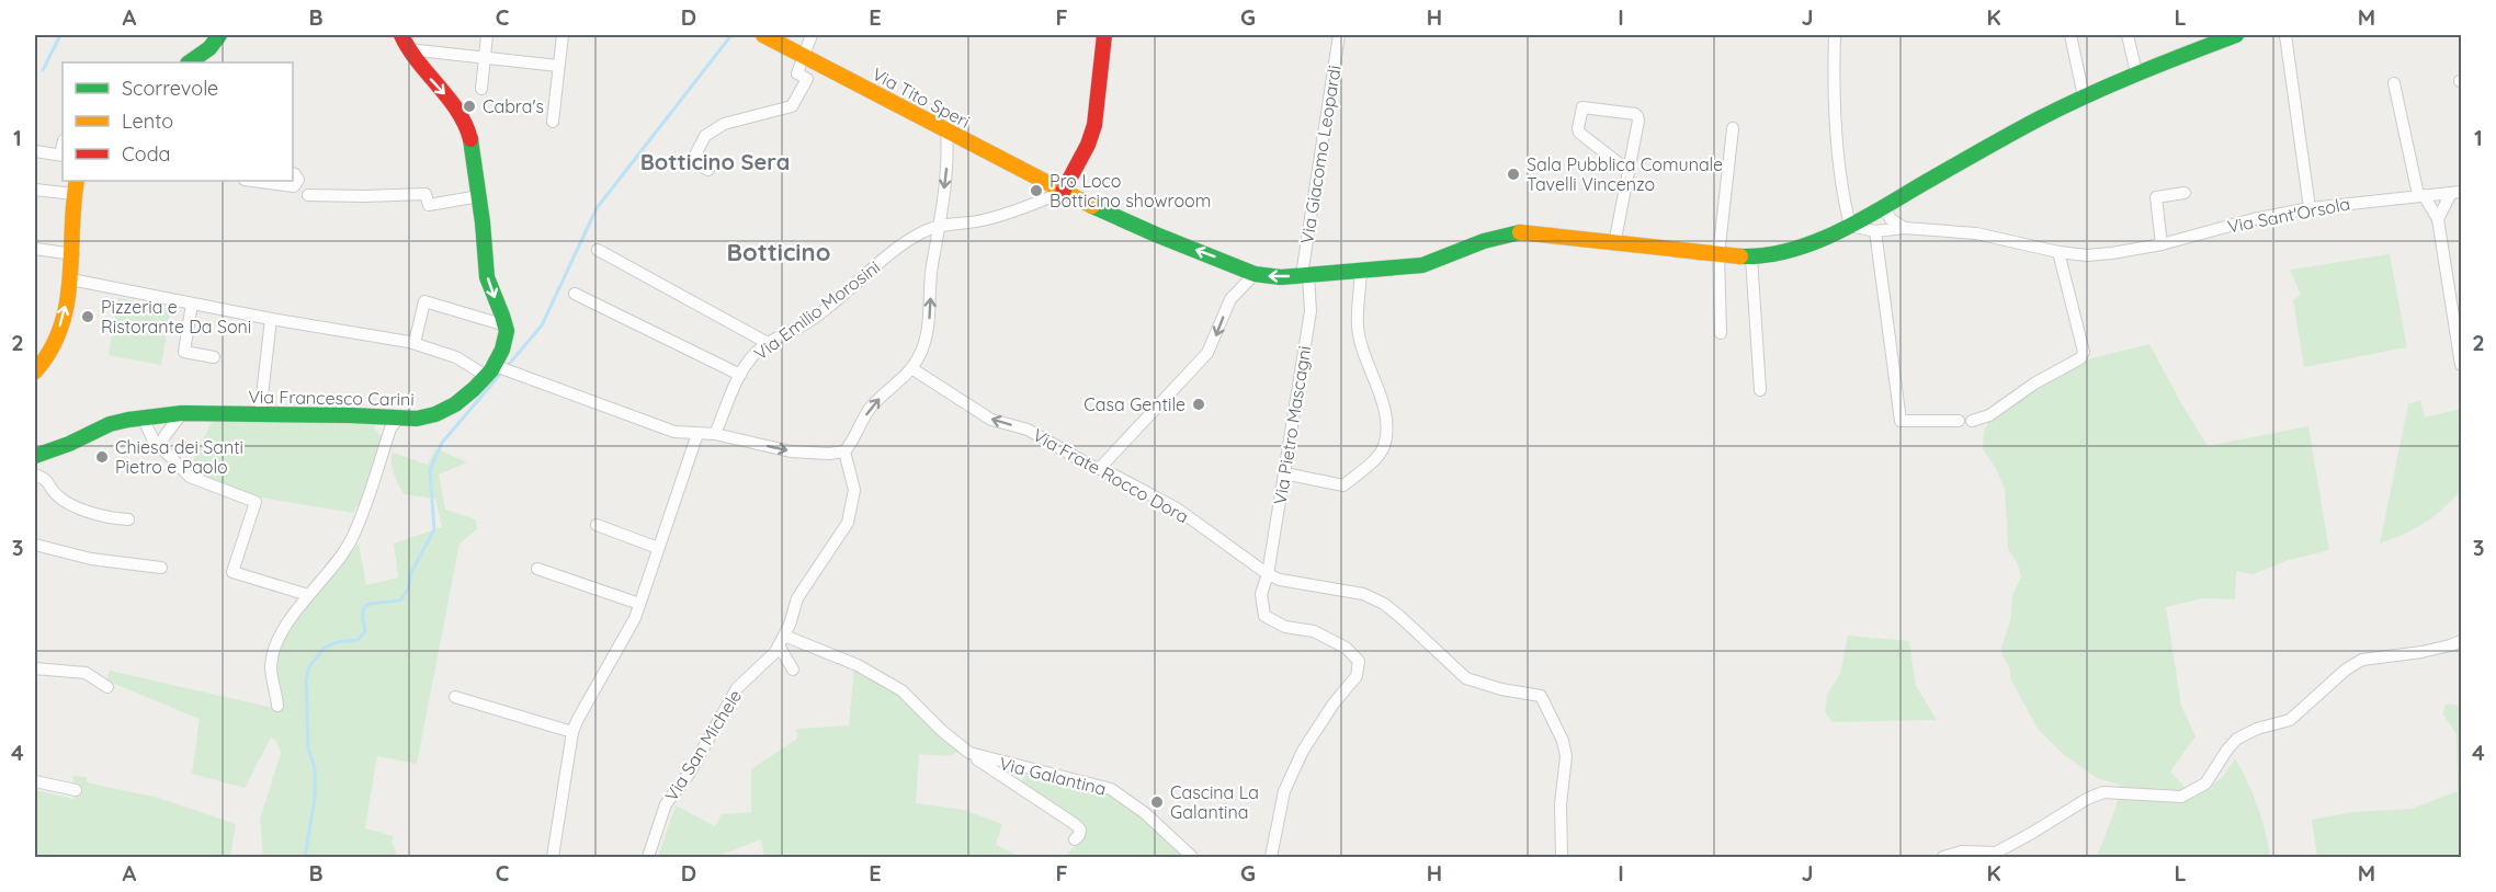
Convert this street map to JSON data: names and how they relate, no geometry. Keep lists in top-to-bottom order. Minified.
{"streets":{"street":["Via Tito Speri","Via Giacomo Leopardi","Via Sant'Orsola","Via Emilio Morosini","Via Francesco Carini","Via Pietro Mascagni","Via Frate Rocco Dora","Via San Michele","Via Galantina"]},"crossings":[["Via Tito Speri","Via Giacomo Leopardi"],["Via Tito Speri","Via Sant'Orsola"],["Via Tito Speri","Via Emilio Morosini"],["Via Tito Speri","Via Pietro Mascagni"],["Via Giacomo Leopardi","Via Pietro Mascagni"],["Via Pietro Mascagni","Via Frate Rocco Dora"],["Via San Michele","Via Galantina"]],"districts":["Botticino Sera","Botticino"],"places":["Cabra's","Sala Pubblica Comunale Tavelli Vincenzo","Pro Loco Botticino showroom","Pizzeria e Ristorante Da Soni","Casa Gentile","Chiesa dei Santi Pietro e Paolo","Cascina La Galantina"],"legend":["Scorrevole","Lento","Coda"],"grid":{"columns":["A","B","C","D","E","F","G","H","I","J","K","L","M"],"rows":["1","2","3","4"]}}
